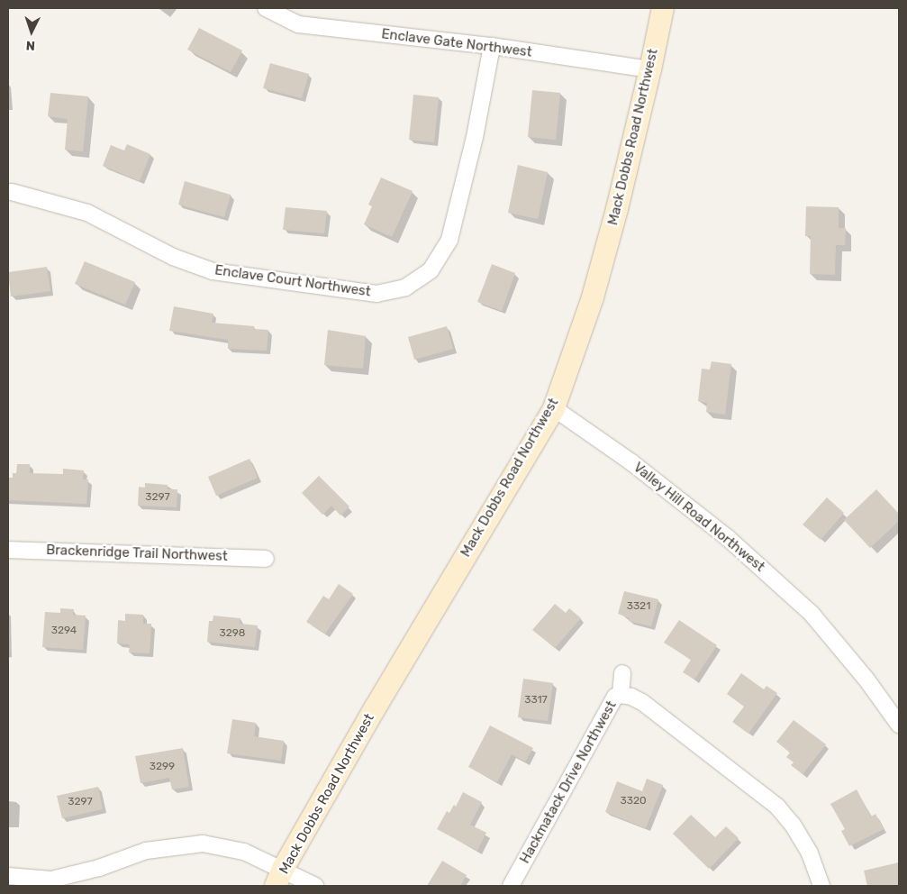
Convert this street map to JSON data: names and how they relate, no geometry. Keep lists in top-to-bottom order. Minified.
{"streets":{"street":["Enclave Gate Northwest","Mack Dobbs Road Northwest","Enclave Court Northwest","Valley Hill Road Northwest","Brackenridge Trail Northwest","Hackmatack Drive Northwest"]},"crossings":[["Enclave Gate Northwest","Mack Dobbs Road Northwest"],["Enclave Gate Northwest","Enclave Court Northwest"],["Mack Dobbs Road Northwest","Valley Hill Road Northwest"]],"house_numbers":["3297","3321","3294","3298","3317","3299","3320","3297"],"north":"bottom"}
